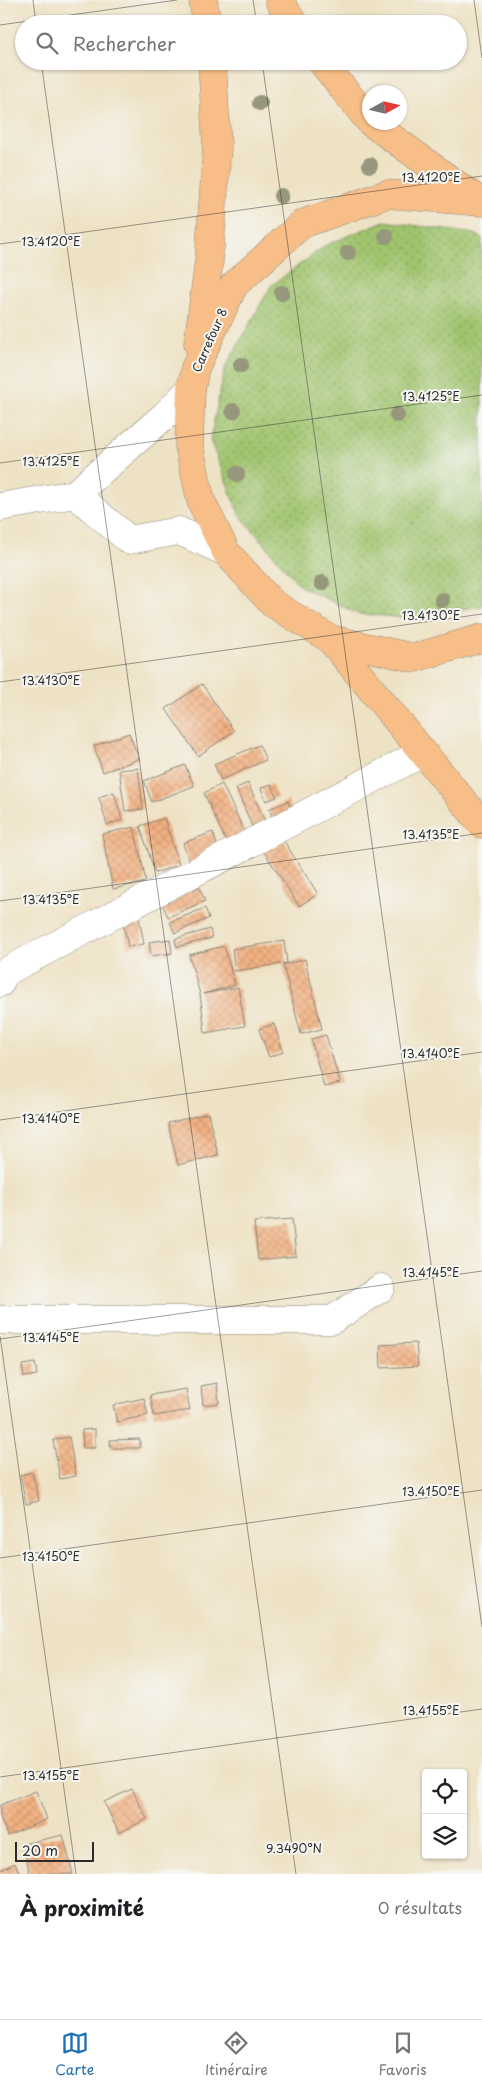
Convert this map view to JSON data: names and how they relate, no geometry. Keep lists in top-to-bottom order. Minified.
{"streets":{"main road":["Carrefour 8"]},"scale_bar":"20 m","north":"right","page":{"search":"Rechercher","scale":"20 m","heading":["À proximité","0 résultats"],"nav":["Carte","Itinéraire","Favoris"]},"coordinates":["13.4120°E","13.4125°E","13.4130°E","13.4135°E","13.4140°E","13.4145°E","13.4150°E","13.4155°E","9.3490°N"]}
